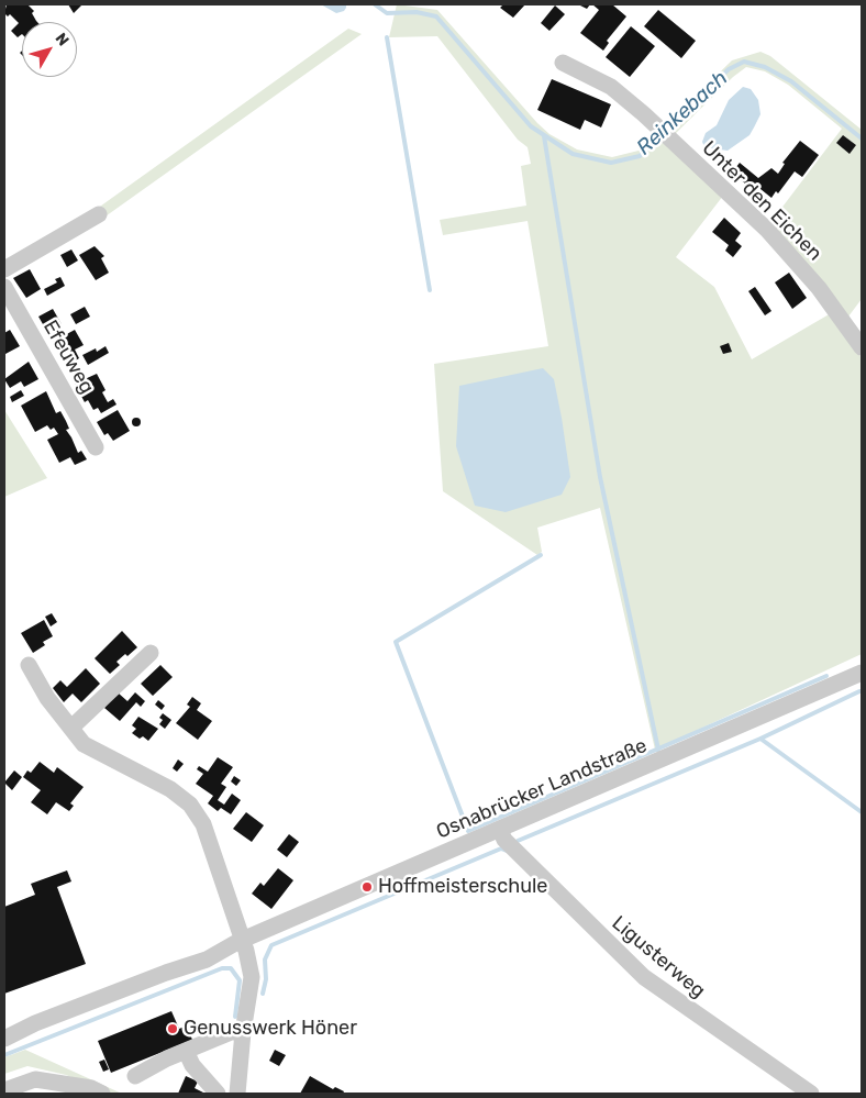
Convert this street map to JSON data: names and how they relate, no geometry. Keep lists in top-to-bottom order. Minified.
{"streets":{"street":["Unter den Eichen","Efeuweg","Osnabrücker Landstraße","Ligusterweg"]},"crossings":[["Osnabrücker Landstraße","Ligusterweg"]],"water":["Reinkebach"],"places":["Hoffmeisterschule","Genusswerk Höner"],"north":"top right"}
